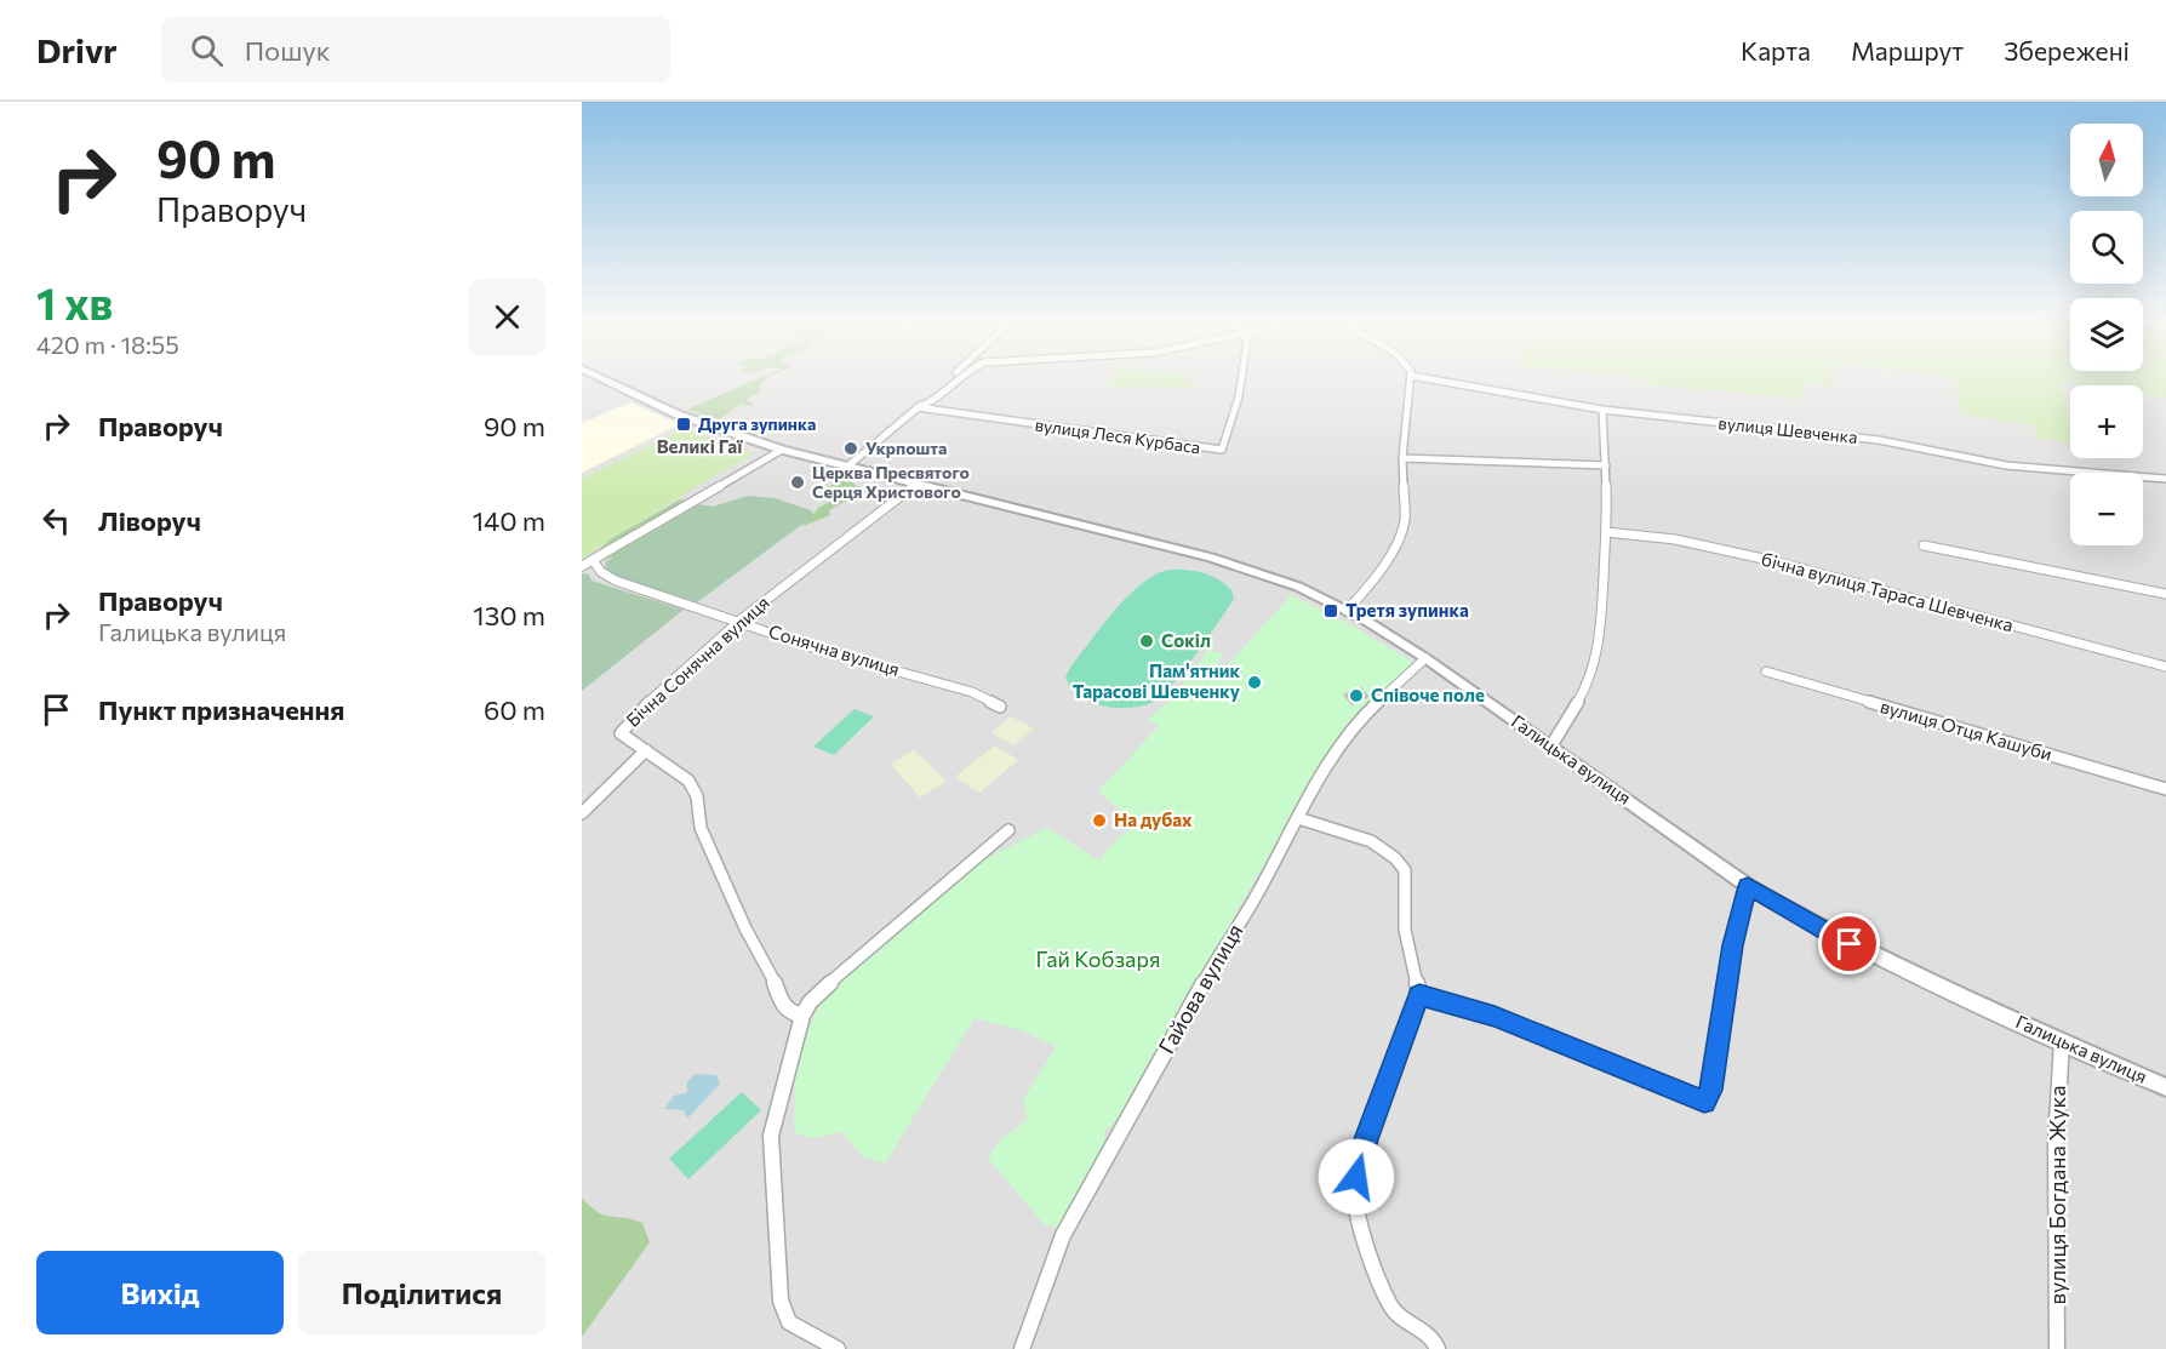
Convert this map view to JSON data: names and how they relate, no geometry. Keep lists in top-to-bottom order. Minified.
{"streets":{"street":["вулиця Шевченка","вулиця Леся Курбаса","бічна вулиця Тараса Шевченка","Сонячна вулиця","Бічна Сонячна вулиця","вулиця Отця Кашуби","Галицька вулиця","Гайова вулиця","вулиця Богдана Жука"]},"crossings":[["Сонячна вулиця","Бічна Сонячна вулиця"],["Бічна Сонячна вулиця","Галицька вулиця"],["Галицька вулиця","Гайова вулиця"],["Галицька вулиця","вулиця Богдана Жука"]],"districts":["Великі Гаї"],"parks":["Гай Кобзаря"],"places":{"transit":["Друга зупинка","Третя зупинка"],"other":["Укрпошта","Церква Пресвятого Серця Христового","Сокіл","Пам'ятник Тарасові Шевченку","Співоче поле","На дубах"]},"north":"top","page":{"header":"Drivr","search":"Пошук","nav":["Карта","Маршрут","Збережені"],"turn":["90 m","Праворуч"],"map_buttons":["+","−"],"heading":["1 хв","420 m · 18:55"],"list":[{"name":"Праворуч","value":"90 m"},{"name":"Ліворуч","value":"140 m"},{"name":"Праворуч","note":"Галицька вулиця","value":"130 m"},{"name":"Пункт призначення","value":"60 m"}],"buttons":["Вихід","Поділитися"]}}
